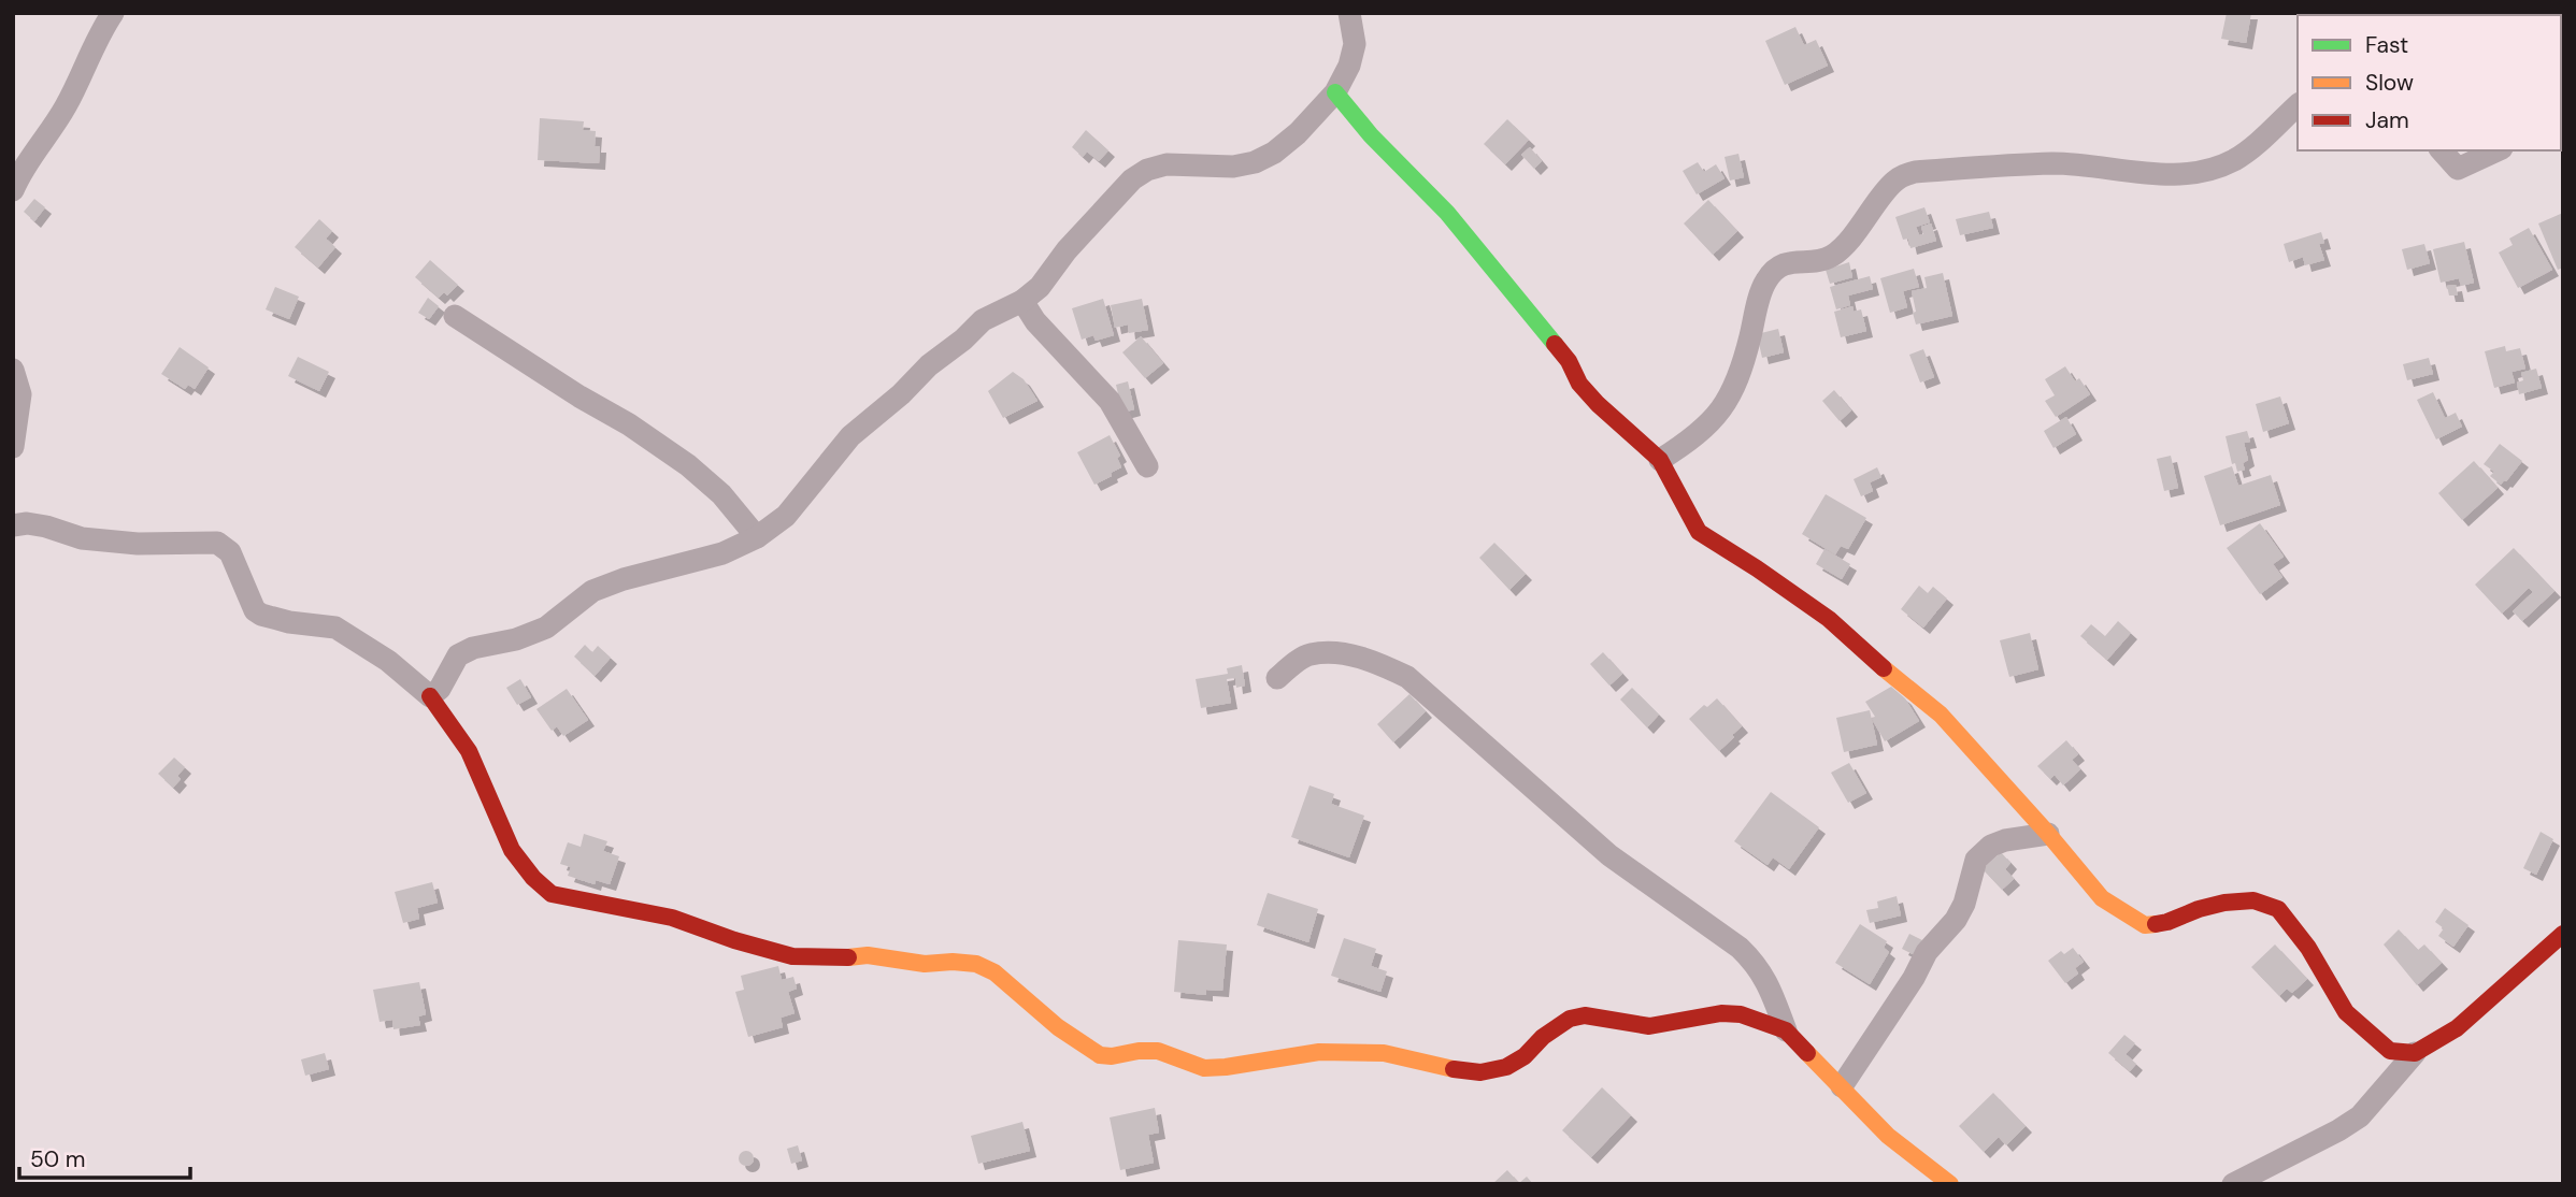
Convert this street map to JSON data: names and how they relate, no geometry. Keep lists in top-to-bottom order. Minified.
{"legend":["Fast","Slow","Jam"],"scale_bar":"50 m"}
